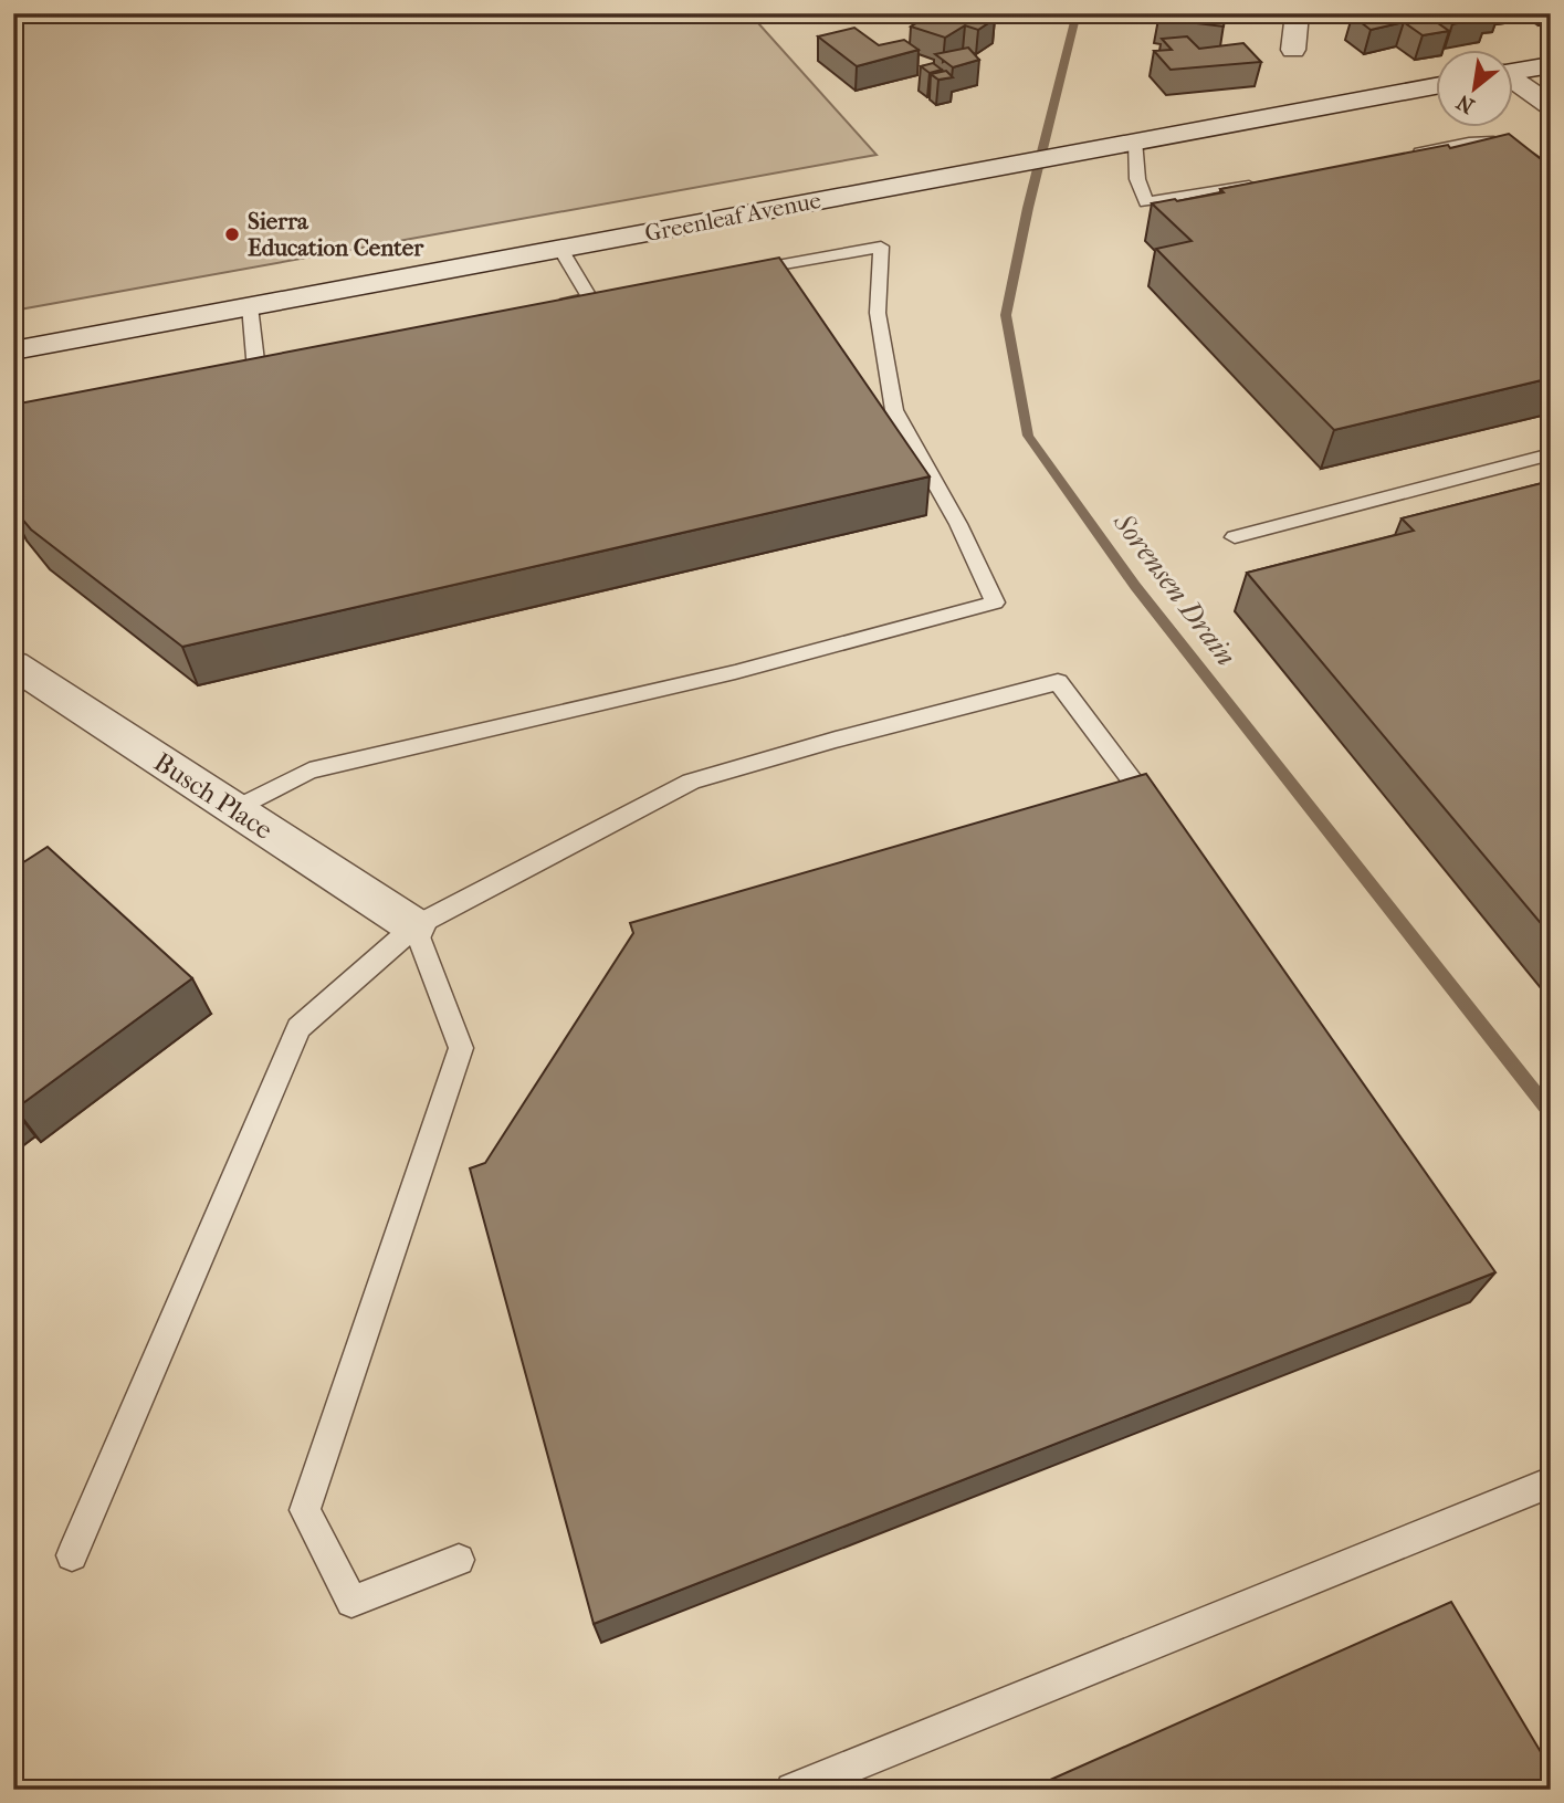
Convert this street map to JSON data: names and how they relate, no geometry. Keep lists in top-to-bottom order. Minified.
{"streets":{"main road":["Greenleaf Avenue","Busch Place"]},"water":["Sorensen Drain"],"places":["Sierra Education Center"],"north":"bottom left"}
